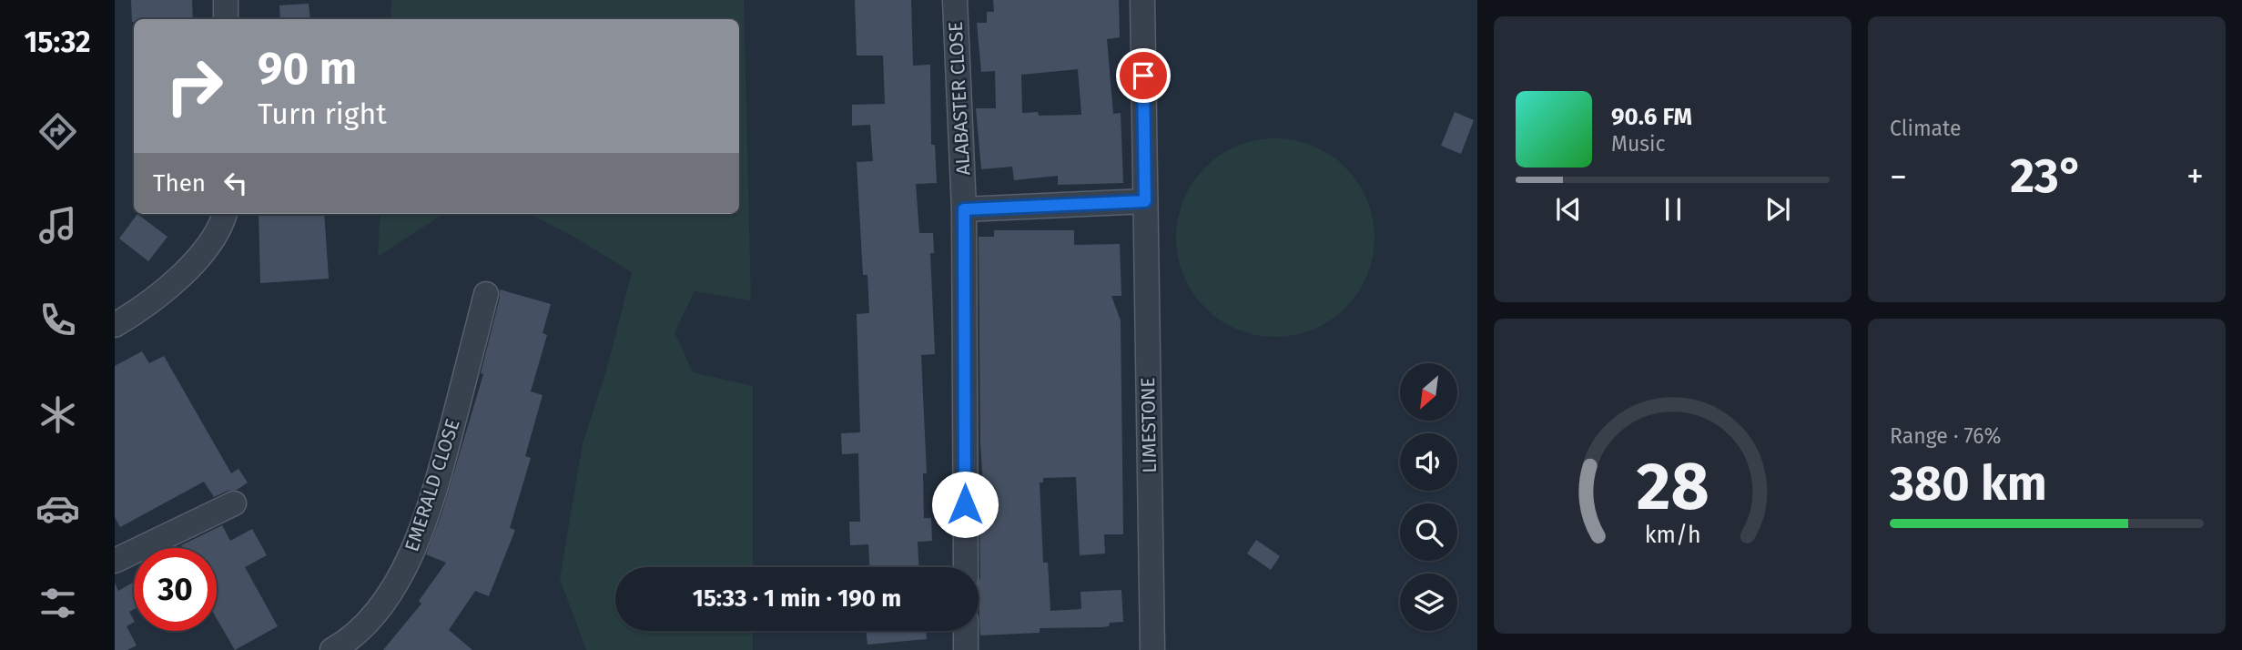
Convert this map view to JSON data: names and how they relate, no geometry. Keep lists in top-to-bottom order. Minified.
{"streets":{"street":["ALABASTER CLOSE","LIMESTONE","EMERALD CLOSE"]},"north":"bottom left","page":{"tabs":"15:32","tile":["Climate",["Range · 76%","380 km"]],"turn":["90 m","Turn right"],"song":["90.6 FM","Music"],"heat":["−","23°","+"],"then":"Then","limit":"30","trip":"15:33 · 1 min · 190 m","gauge":["28","km/h"]}}
